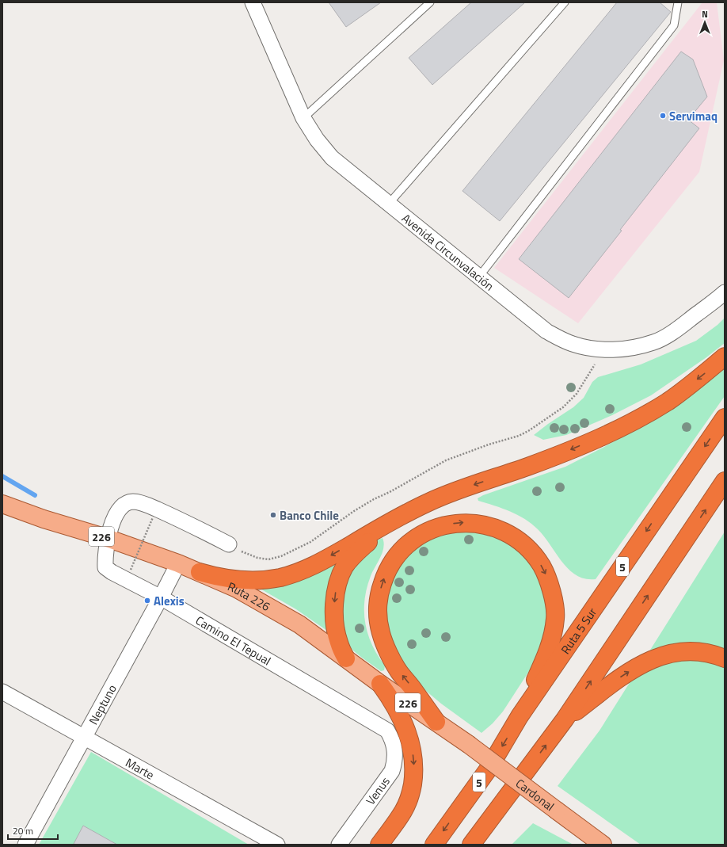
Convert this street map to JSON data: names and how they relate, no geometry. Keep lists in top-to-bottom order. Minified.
{"streets":{"highway":["5","Ruta 5 Sur"],"main road":["226","Ruta 226","Cardonal"],"street":["Avenida Circunvalación","Camino El Tepual","Neptuno","Marte","Venus"]},"crossings":[["Ruta 226","Camino El Tepual"],["Ruta 226","Neptuno"],["Ruta 226","Cardonal"],["Camino El Tepual","Neptuno"],["Camino El Tepual","Venus"],["Neptuno","Marte"]],"places":["Servimaq","Banco Chile","Alexis"],"scale_bar":"20 m","north":"top"}
